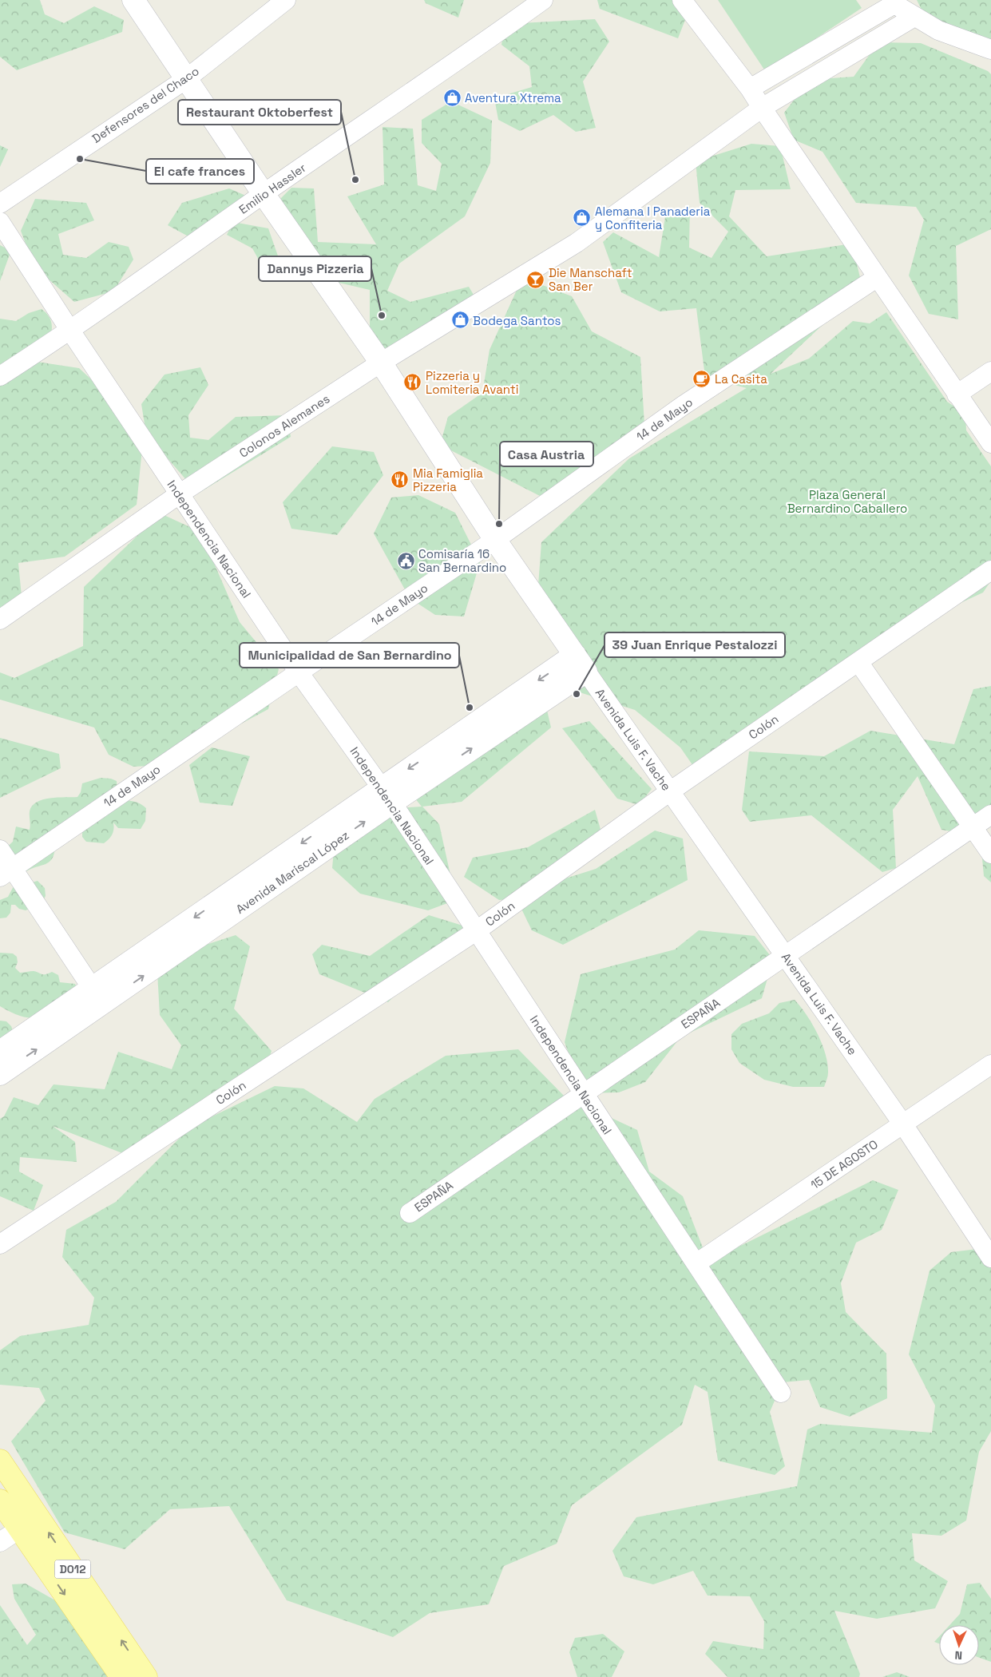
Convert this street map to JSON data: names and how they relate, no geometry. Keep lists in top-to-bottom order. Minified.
{"streets":{"main road":["D012"],"street":["Defensores del Chaco","Emilio Hassler","14 de Mayo","Colonos Alemanes","Independencia Nacional","Colón","Avenida Luis F. Vache","Avenida Mariscal López","ESPAÑA","15 DE AGOSTO"]},"crossings":[["Defensores del Chaco","Avenida Luis F. Vache"],["Emilio Hassler","Independencia Nacional"],["Emilio Hassler","Avenida Luis F. Vache"],["14 de Mayo","Independencia Nacional"],["14 de Mayo","Avenida Luis F. Vache"],["Colonos Alemanes","Independencia Nacional"],["Colonos Alemanes","Avenida Luis F. Vache"],["Independencia Nacional","Colón"],["Independencia Nacional","Avenida Mariscal López"],["Independencia Nacional","ESPAÑA"],["Independencia Nacional","15 DE AGOSTO"],["Colón","Avenida Luis F. Vache"],["Avenida Luis F. Vache","Avenida Mariscal López"],["Avenida Luis F. Vache","ESPAÑA"],["Avenida Luis F. Vache","15 DE AGOSTO"]],"parks":["Plaza General Bernardino Caballero"],"places":{"shop":["Aventura Xtrema","Alemana I Panaderia y Confiteria","Bodega Santos"],"other":["El cafe frances","Restaurant Oktoberfest","Dannys Pizzeria","Casa Austria","39 Juan Enrique Pestalozzi","Municipalidad de San Bernardino"],"bar":["Die Manschaft San Ber"],"cafe":["La Casita"],"restaurant":["Pizzeria y Lomiteria Avanti","Mia Famiglia Pizzeria"],"public building":["Comisaría 16 San Bernardino"]},"north":"bottom"}
